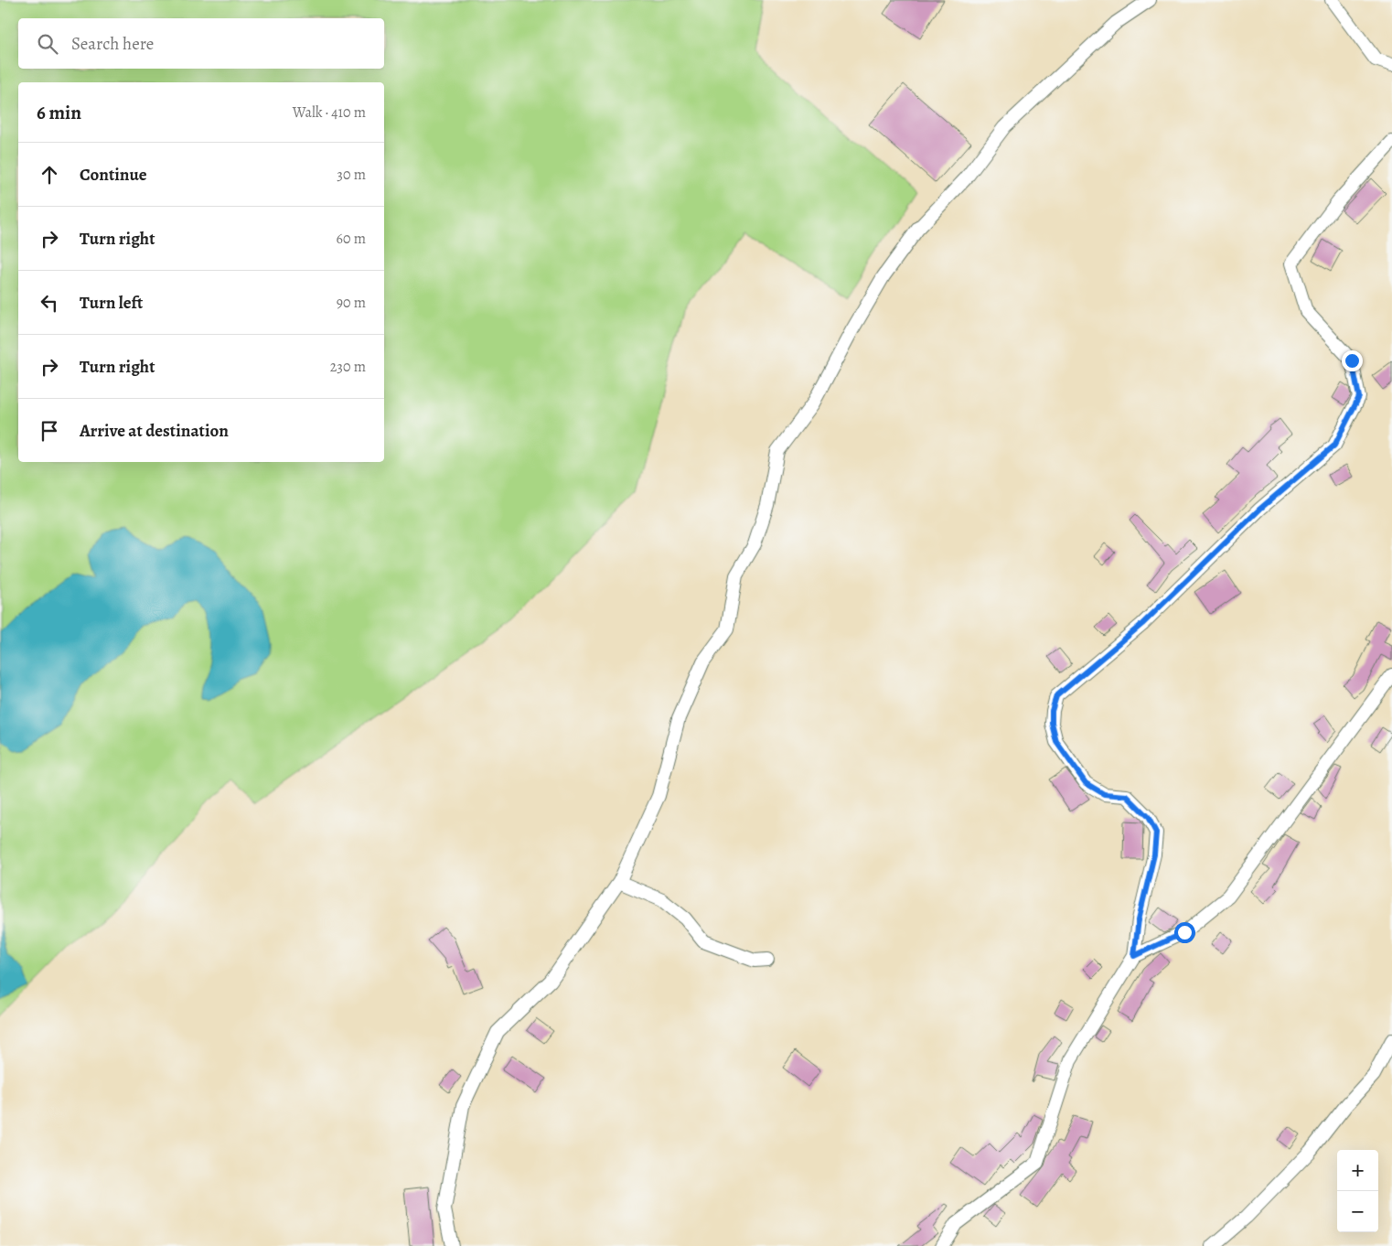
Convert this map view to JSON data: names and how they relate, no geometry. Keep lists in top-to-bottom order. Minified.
{"page":{"search":"Search here","heading":["6 min","Walk · 410 m"],"list":[["Continue","30 m"],["Turn right","60 m"],["Turn left","90 m"],["Turn right","230 m"],"Arrive at destination"],"map_buttons":["+","−"]}}
